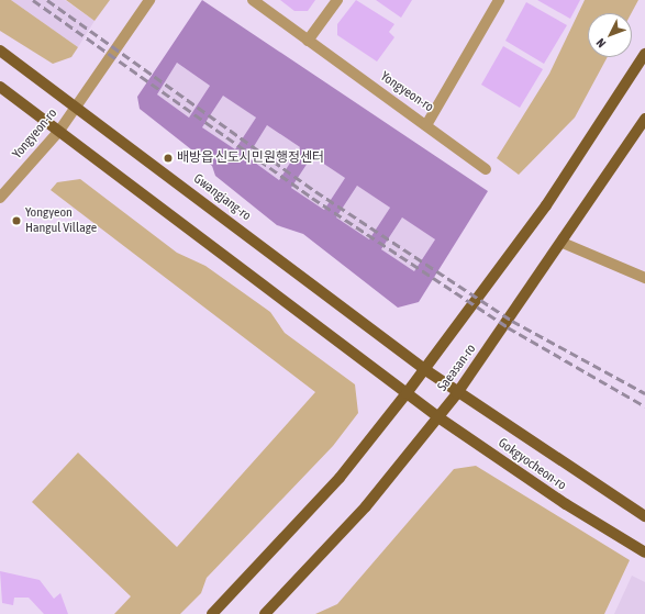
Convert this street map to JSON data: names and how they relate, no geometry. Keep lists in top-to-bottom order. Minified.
{"streets":{"main road":["Gwangjang-ro","Saeasan-ro","Gokgyocheon-ro"],"street":["Yongyeon-ro"]},"crossings":[["Yongyeon-ro","Gwangjang-ro"],["Gwangjang-ro","Saeasan-ro"],["Gwangjang-ro","Gokgyocheon-ro"],["Saeasan-ro","Gokgyocheon-ro"]],"places":["배방읍 신도시민원행정센터","Yongyeon Hangul Village"],"north":"bottom left"}
